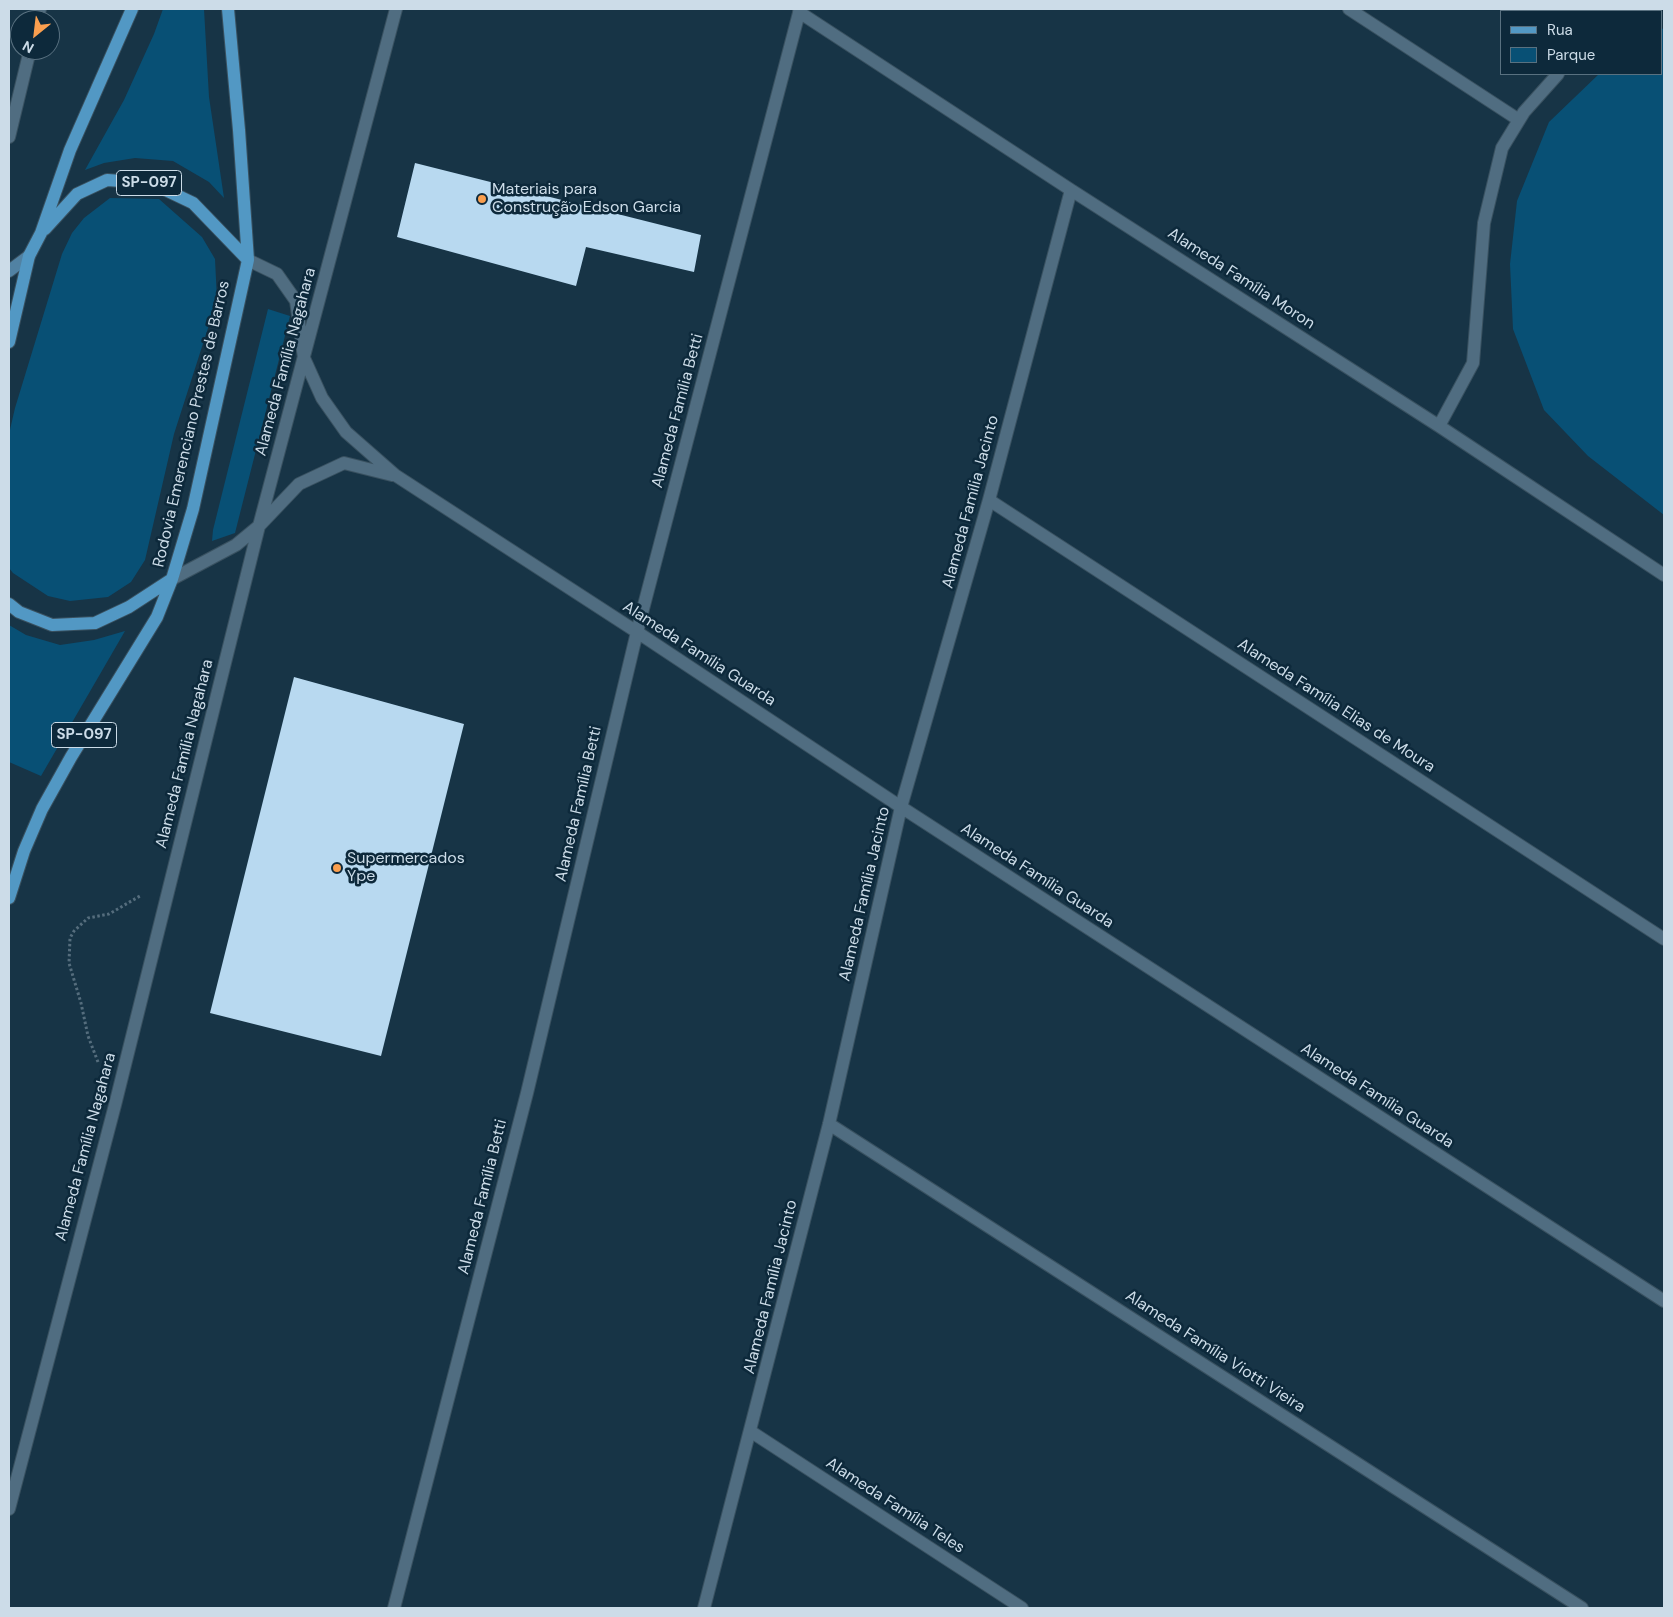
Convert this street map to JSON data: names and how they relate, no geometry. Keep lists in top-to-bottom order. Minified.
{"streets":{"main road":["SP-097","Rodovia Emerenciano Prestes de Barros"],"street":["Alameda Família Moron","Alameda Família Nagahara","Alameda Família Betti","Alameda Família Jacinto","Alameda Família Guarda","Alameda Família Elias de Moura","Alameda Família Viotti Vieira","Alameda Família Teles"]},"crossings":[["SP-097","Rodovia Emerenciano Prestes de Barros"],["Alameda Família Moron","Alameda Família Betti"],["Alameda Família Moron","Alameda Família Jacinto"],["Alameda Família Nagahara","Alameda Família Guarda"],["Alameda Família Betti","Alameda Família Guarda"],["Rodovia Emerenciano Prestes de Barros","Alameda Família Guarda"],["Alameda Família Jacinto","Alameda Família Guarda"],["Alameda Família Jacinto","Alameda Família Elias de Moura"],["Alameda Família Jacinto","Alameda Família Viotti Vieira"],["Alameda Família Jacinto","Alameda Família Teles"]],"places":["Materiais para Construção Edson Garcia","Supermercados Ype"],"legend":["Rua","Parque"],"north":"bottom left"}
